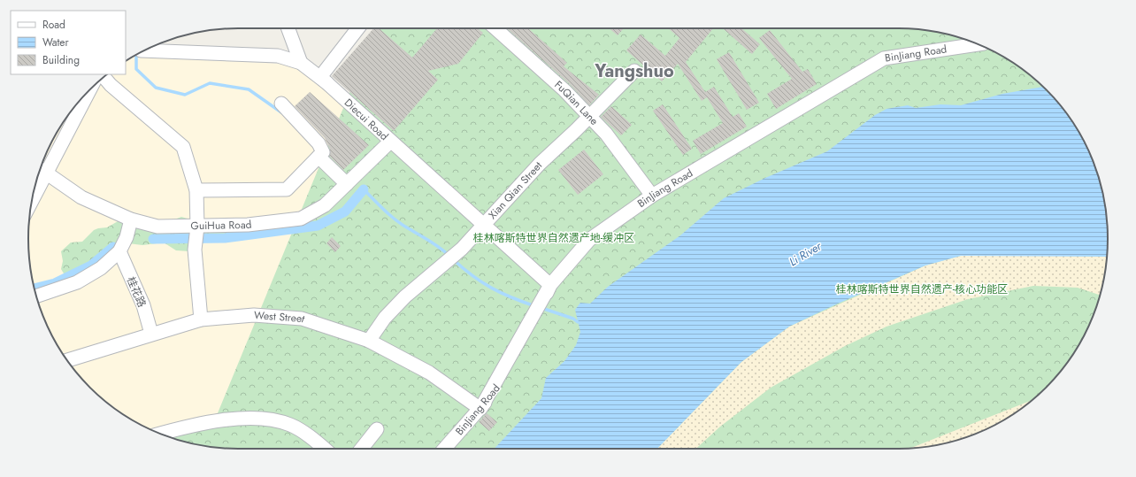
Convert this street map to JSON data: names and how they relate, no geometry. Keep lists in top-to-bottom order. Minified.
{"streets":{"street":["BinJiang Road","FuQian Lane","Diecui Road","Xian Qian Street","GuiHua Road","桂花路","West Street"]},"crossings":[["BinJiang Road","FuQian Lane"],["BinJiang Road","Diecui Road"],["BinJiang Road","West Street"],["FuQian Lane","Xian Qian Street"],["Diecui Road","Xian Qian Street"],["Diecui Road","GuiHua Road"],["Xian Qian Street","West Street"],["桂花路","West Street"]],"districts":["Yangshuo"],"water":["Li River"],"parks":["桂林喀斯特世界自然遗产地-缓冲区","桂林喀斯特世界自然遗产-核心功能区"],"legend":["Road","Water","Building"]}
